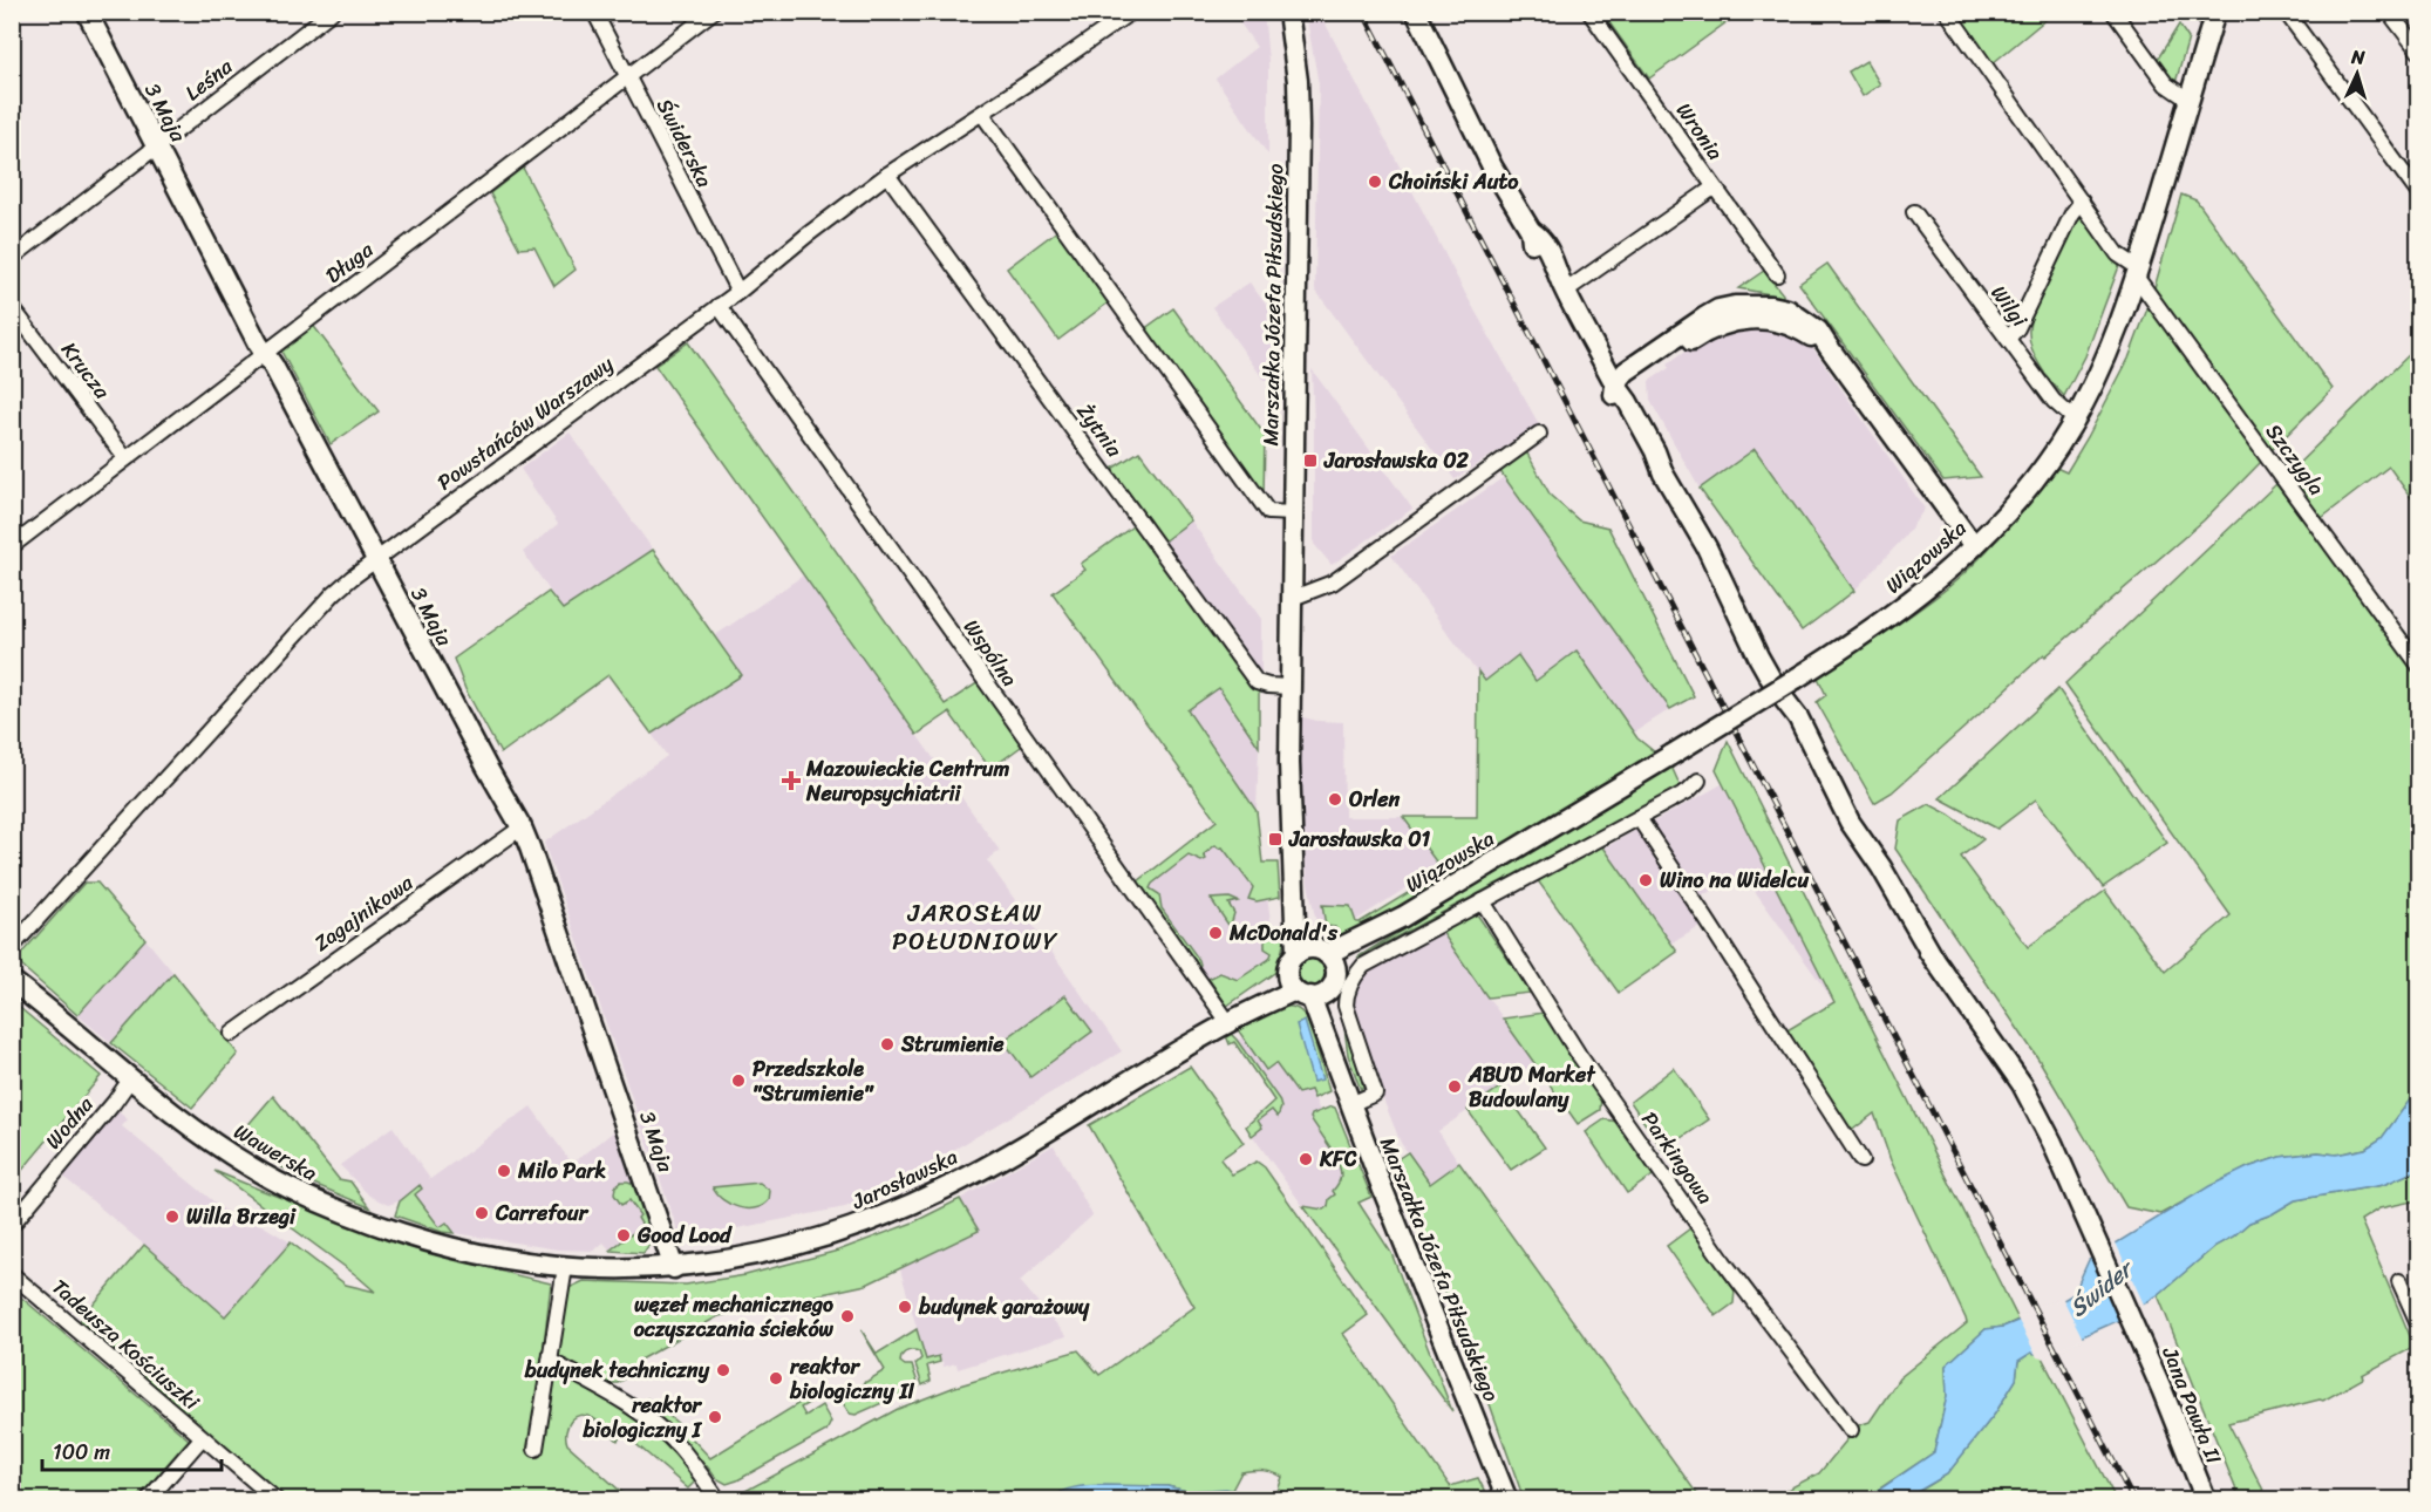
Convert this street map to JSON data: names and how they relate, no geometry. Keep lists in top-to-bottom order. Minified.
{"streets":{"main road":["3 Maja","Marszałka Józefa Piłsudskiego","Wiązowska","Wawerska","Jarosławska","Jana Pawła II"],"street":["Leśna","Wronia","Świderska","Długa","Wilgi","Krucza","Powstańców Warszawy","Żytnia","Szczygla","Wspólna","Zagajnikowa","Wodna","Parkingowa","Tadeusza Kościuszki"]},"crossings":[["Leśna","3 Maja"],["3 Maja","Długa"],["3 Maja","Powstańców Warszawy"],["3 Maja","Zagajnikowa"],["3 Maja","Jarosławska"],["Świderska","Długa"],["Świderska","Powstańców Warszawy"],["Długa","Krucza"],["Marszałka Józefa Piłsudskiego","Żytnia"],["Marszałka Józefa Piłsudskiego","Wiązowska"],["Marszałka Józefa Piłsudskiego","Jarosławska"],["Wilgi","Wiązowska"],["Powstańców Warszawy","Żytnia"],["Powstańców Warszawy","Wspólna"],["Szczygla","Wiązowska"],["Wspólna","Jarosławska"],["Wodna","Wawerska"],["Wawerska","Jarosławska"]],"districts":["JAROSŁAW POŁUDNIOWY"],"water":["Świder"],"places":{"other":["Choiński Auto","Orlen","Wino na Widelcu","McDonald's","Strumienie","Przedszkole \"Strumienie\"","ABUD Market Budowlany","KFC","Milo Park","Carrefour","Willa Brzegi","Good Lood","budynek garażowy","węzeł mechanicznego oczyszczania ścieków","budynek techniczny","reaktor biologiczny II","reaktor biologiczny I"],"transit":["Jarosławska 02","Jarosławska 01"],"health":["Mazowieckie Centrum Neuropsychiatrii"]},"scale_bar":"100 m","north":"top"}
